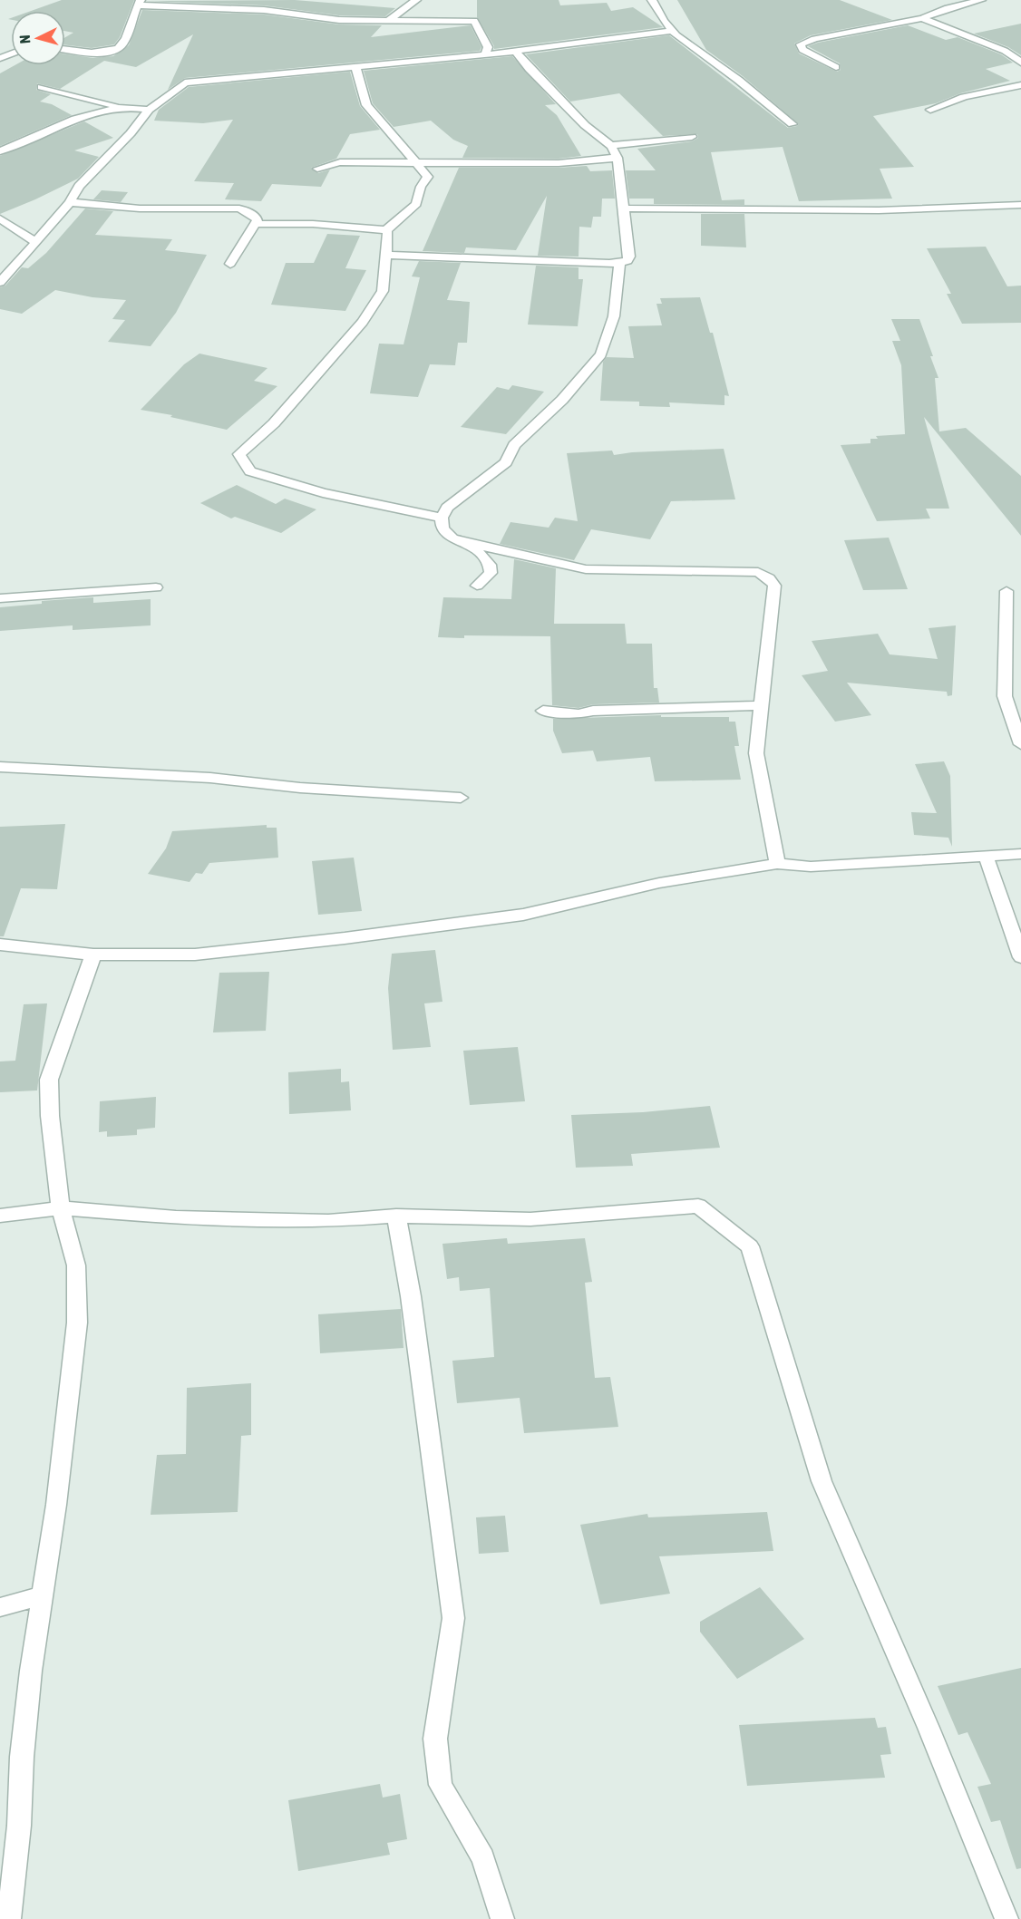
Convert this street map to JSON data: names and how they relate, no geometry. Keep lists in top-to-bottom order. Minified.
{"north":"left"}
